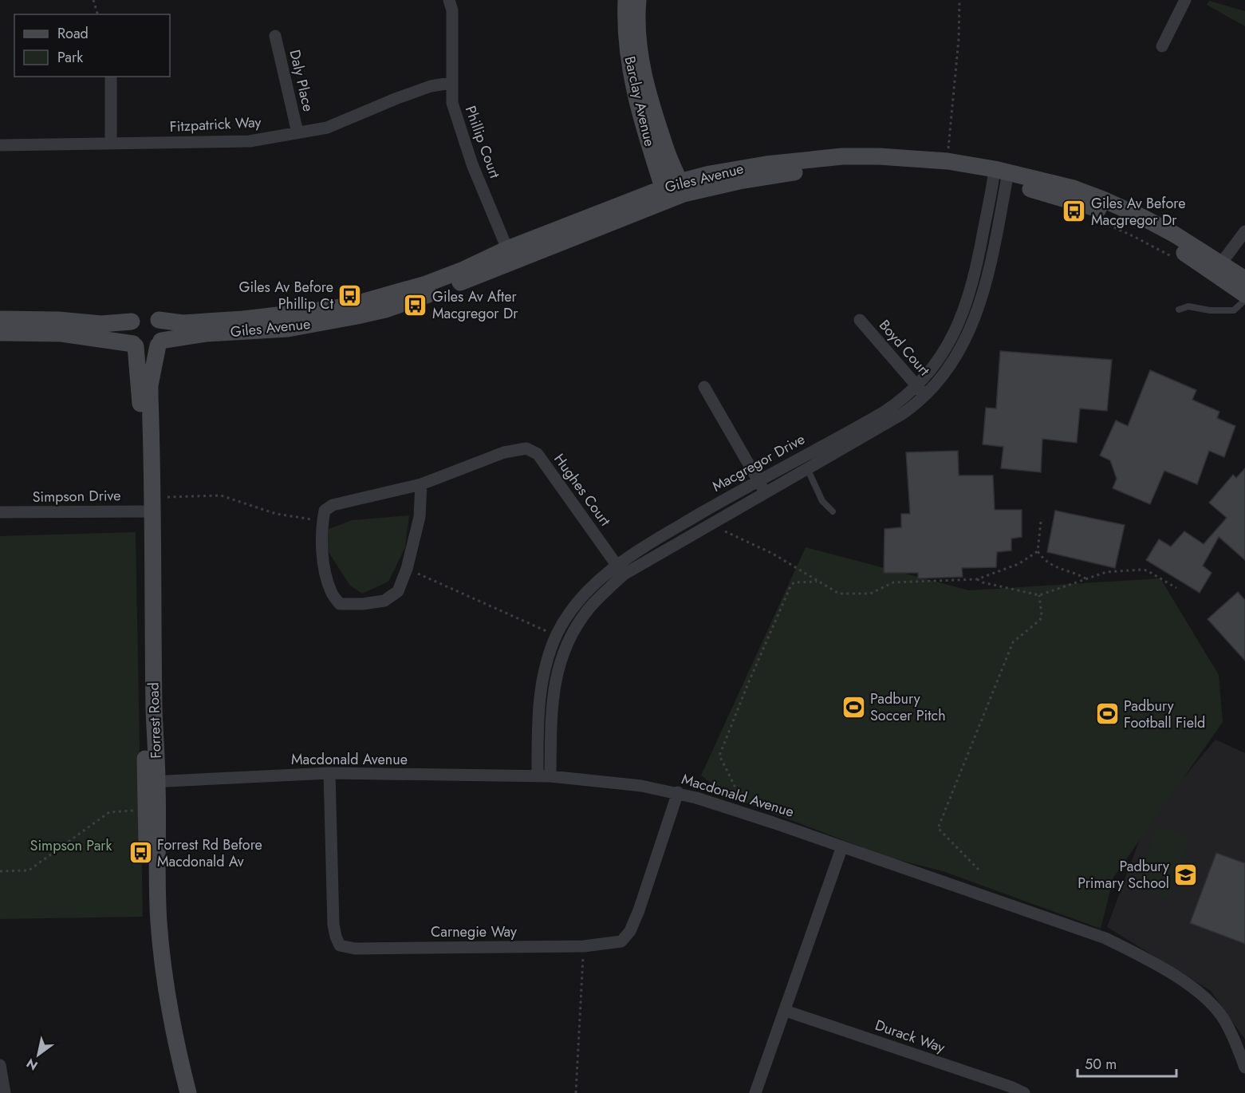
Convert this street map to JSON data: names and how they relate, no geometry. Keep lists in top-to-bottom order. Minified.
{"streets":{"street":["Daly Place","Barclay Avenue","Fitzpatrick Way","Phillip Court","Giles Avenue","Boyd Court","Macgregor Drive","Hughes Court","Simpson Drive","Forrest Road","Macdonald Avenue","Carnegie Way","Durack Way"]},"crossings":[["Daly Place","Fitzpatrick Way"],["Barclay Avenue","Giles Avenue"],["Fitzpatrick Way","Phillip Court"],["Phillip Court","Giles Avenue"],["Giles Avenue","Macgregor Drive"],["Giles Avenue","Forrest Road"],["Boyd Court","Macgregor Drive"],["Macgregor Drive","Hughes Court"],["Macgregor Drive","Macdonald Avenue"],["Simpson Drive","Forrest Road"],["Forrest Road","Macdonald Avenue"],["Macdonald Avenue","Carnegie Way"]],"parks":["Simpson Park"],"places":{"bus stop":["Giles Av Before Macgregor Dr","Giles Av Before Phillip Ct","Giles Av After Macgregor Dr","Forrest Rd Before Macdonald Av"],"sports":["Padbury Soccer Pitch","Padbury Football Field"],"school or university":["Padbury Primary School"]},"legend":["Road","Park"],"scale_bar":"50 m","north":"bottom left"}
